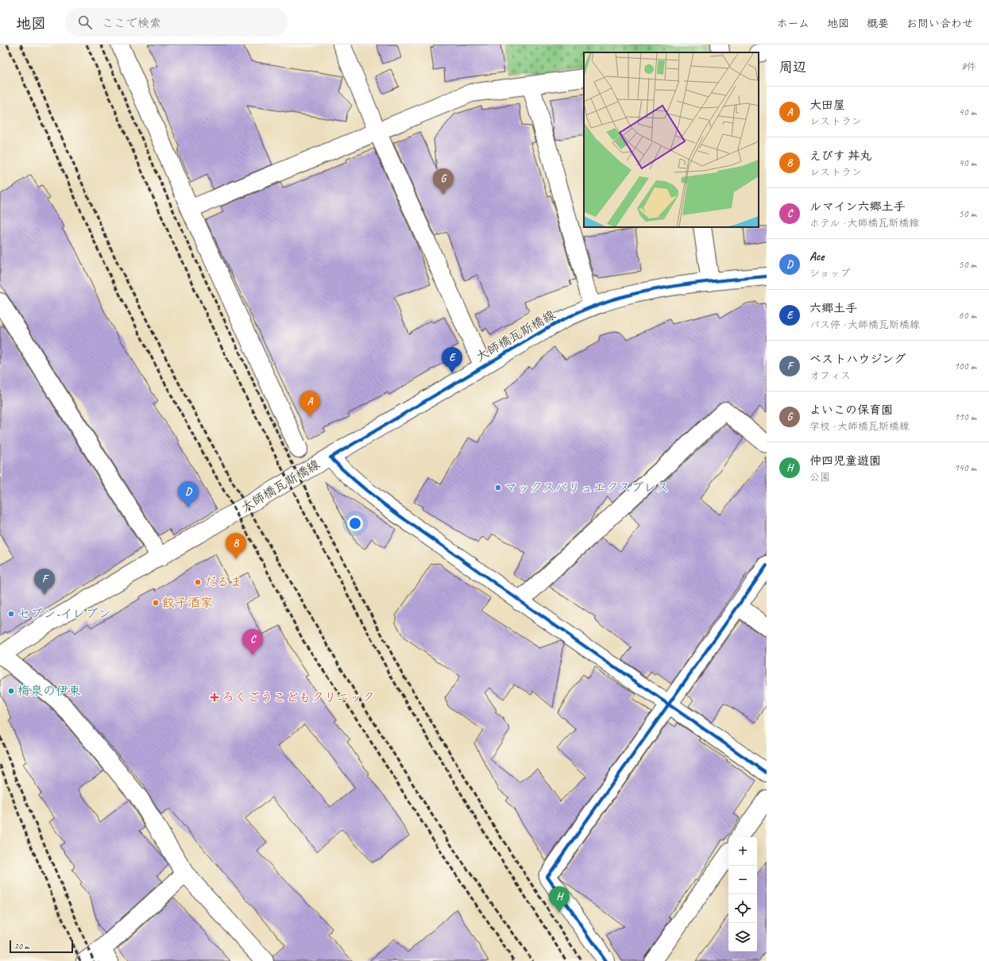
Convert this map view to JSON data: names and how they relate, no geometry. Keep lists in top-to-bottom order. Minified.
{"streets":{"street":["大師橋瓦斯橋線"]},"places":{"other":["マックスバリュエクスプレス","だるま","餃子酒家","セブン-イレブン","梅泉の伊東"],"health":["ろくごうこどもクリニック"]},"scale_bar":"20 m","page":{"header":"地図","search":"ここで検索","nav":["ホーム","地図","概要","お問い合わせ"],"heading":["周辺","8件"],"list":[{"mark":"A","name":"大田屋","note":"レストラン","value":"40 m"},{"mark":"B","name":"えびす 丼丸","note":"レストラン","value":"40 m"},{"mark":"C","name":"ルマイン六郷土手","note":"ホテル · 大師橋瓦斯橋線","value":"50 m"},{"mark":"D","name":"Ace","note":"ショップ","value":"50 m"},{"mark":"E","name":"六郷土手","note":"バス停 · 大師橋瓦斯橋線","value":"60 m"},{"mark":"F","name":"ベストハウジング","note":"オフィス","value":"100 m"},{"mark":"G","name":"よいこの保育園","note":"学校 · 大師橋瓦斯橋線","value":"110 m"},{"mark":"H","name":"仲四児童遊園","note":"公園","value":"140 m"}],"pins":["G","E","A","D","B","F","C","H"],"map_buttons":["+","−"],"scale":"20 m"}}
